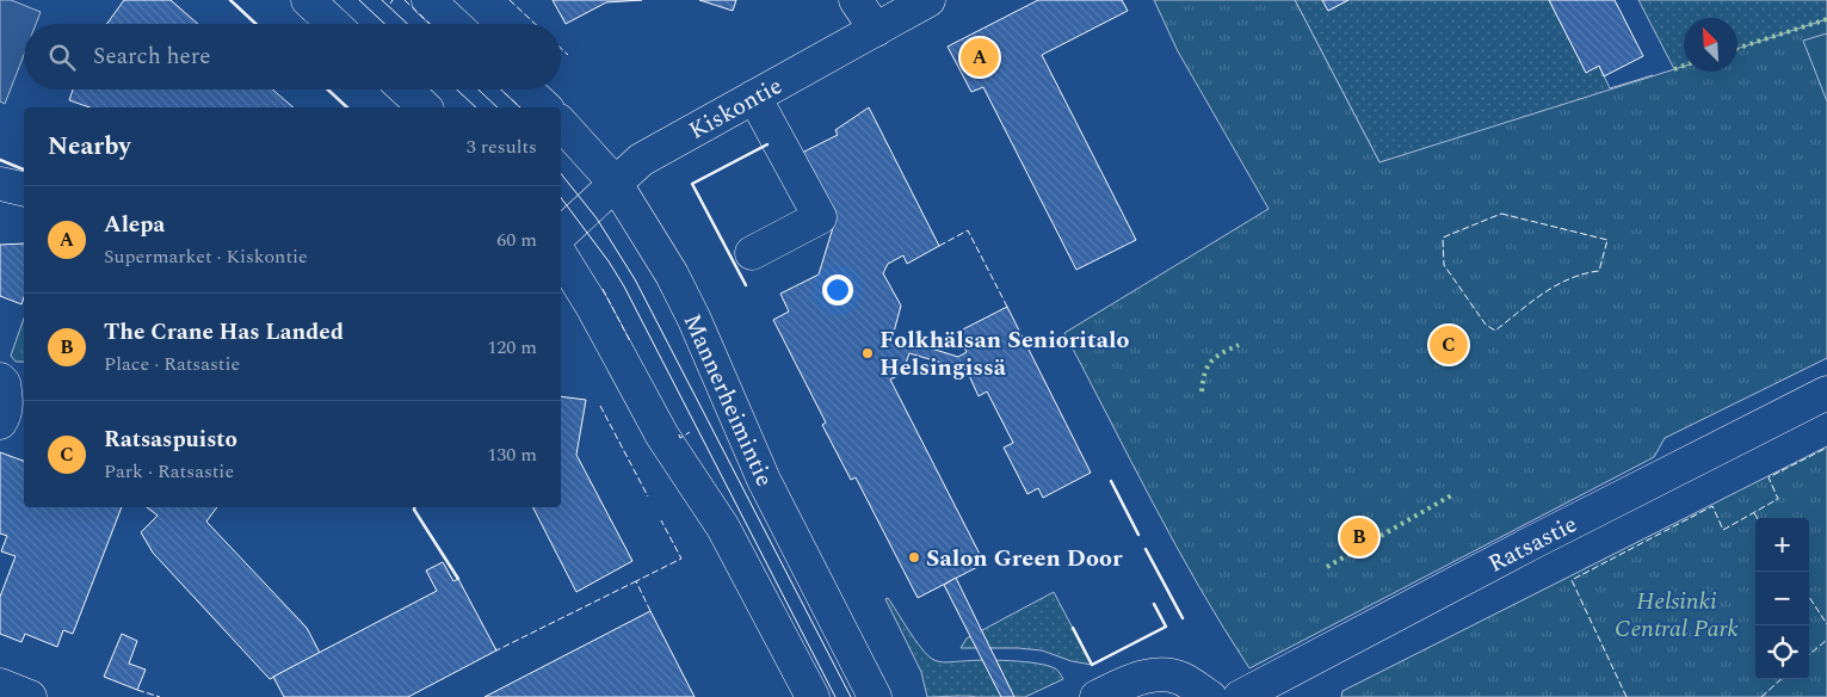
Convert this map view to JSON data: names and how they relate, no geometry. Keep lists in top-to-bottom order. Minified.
{"streets":{"main road":["Kiskontie","Mannerheimintie","Ratsastie"]},"crossings":[["Kiskontie","Mannerheimintie"]],"parks":["Helsinki Central Park"],"places":["Folkhälsan Senioritalo Helsingissä","Salon Green Door"],"north":"top left","page":{"search":"Search here","pins":["A","C","B"],"heading":["Nearby","3 results"],"list":[{"mark":"A","name":"Alepa","note":"Supermarket · Kiskontie","value":"60 m"},{"mark":"B","name":"The Crane Has Landed","note":"Place · Ratsastie","value":"120 m"},{"mark":"C","name":"Ratsaspuisto","note":"Park · Ratsastie","value":"130 m"}],"map_buttons":["+","−"]}}
